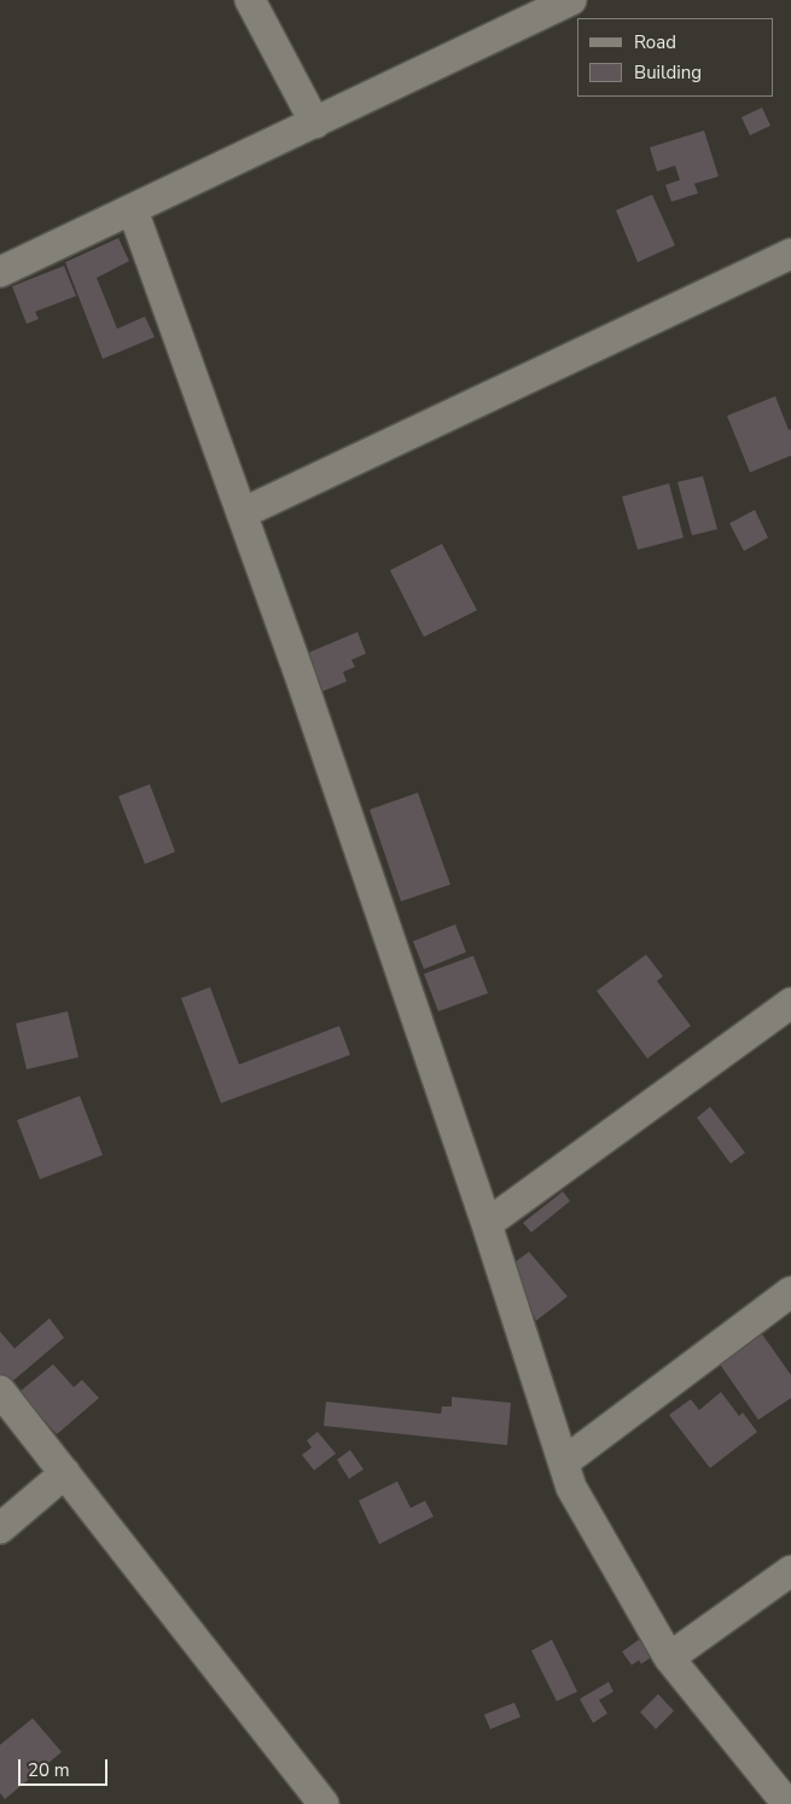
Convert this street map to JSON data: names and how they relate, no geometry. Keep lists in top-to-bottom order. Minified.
{"legend":["Road","Building"],"scale_bar":"20 m"}
